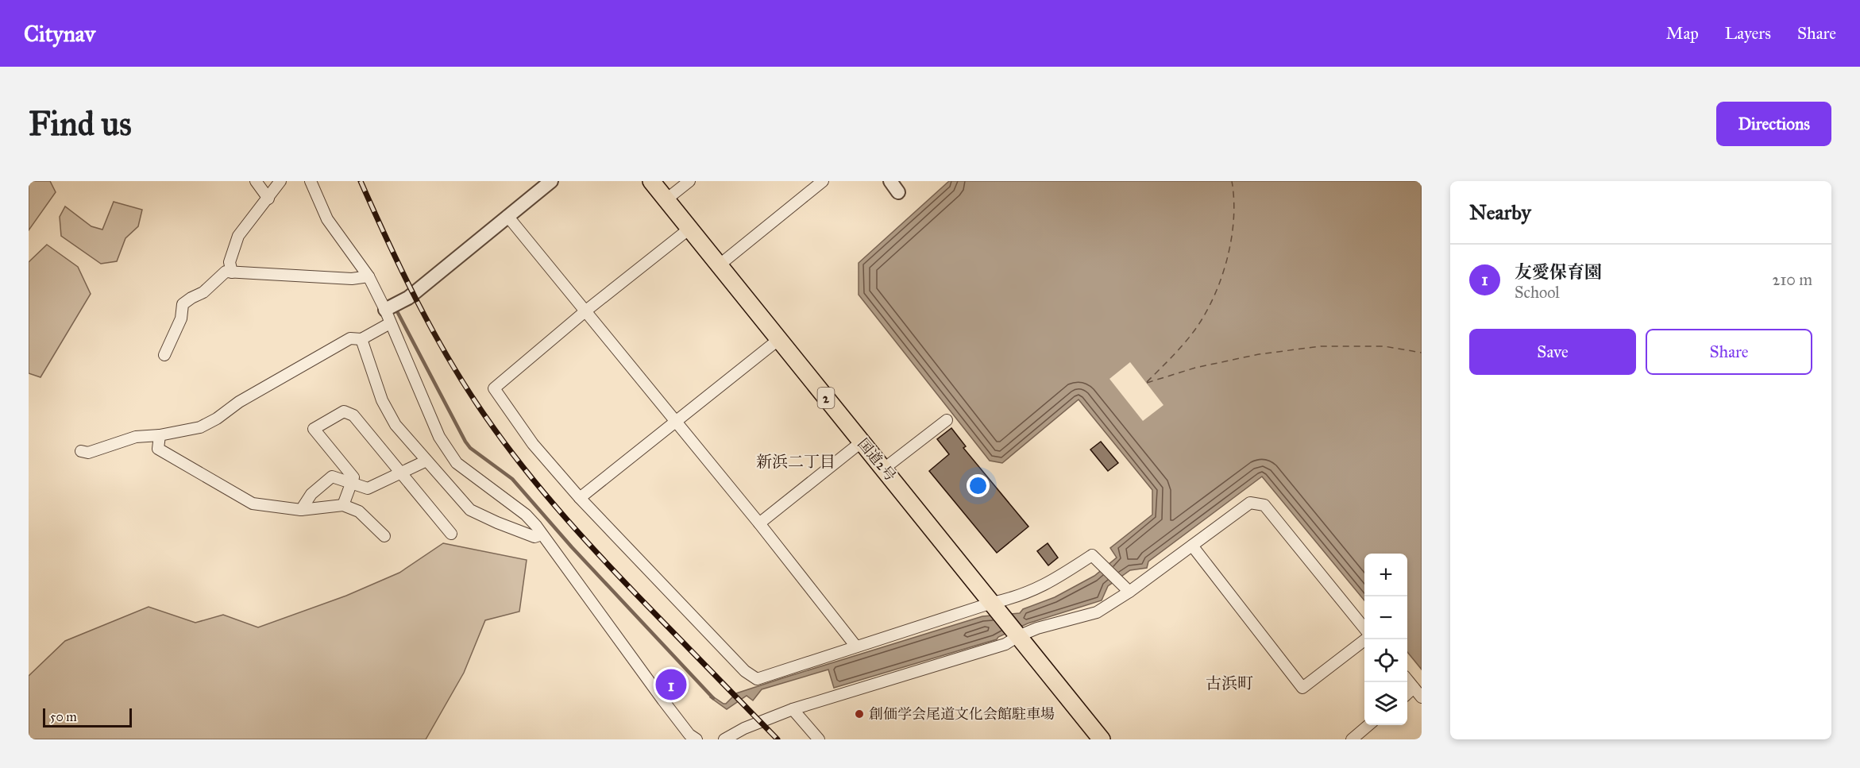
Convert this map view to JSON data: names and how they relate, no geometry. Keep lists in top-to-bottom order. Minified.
{"streets":{"highway":["2","国道2号"]},"districts":["新浜二丁目","古浜町"],"places":["創価学会尾道文化会館駐車場"],"scale_bar":"50 m","page":{"header":"Citynav","nav":["Map","Layers","Share"],"buttons":["Directions",["Save","Share"]],"title":"Find us","heading":"Nearby","list":[{"mark":"1","name":"友愛保育園","note":"School","value":"210 m"}],"map_buttons":["+","−"],"pins":"1","scale":"50 m"}}
